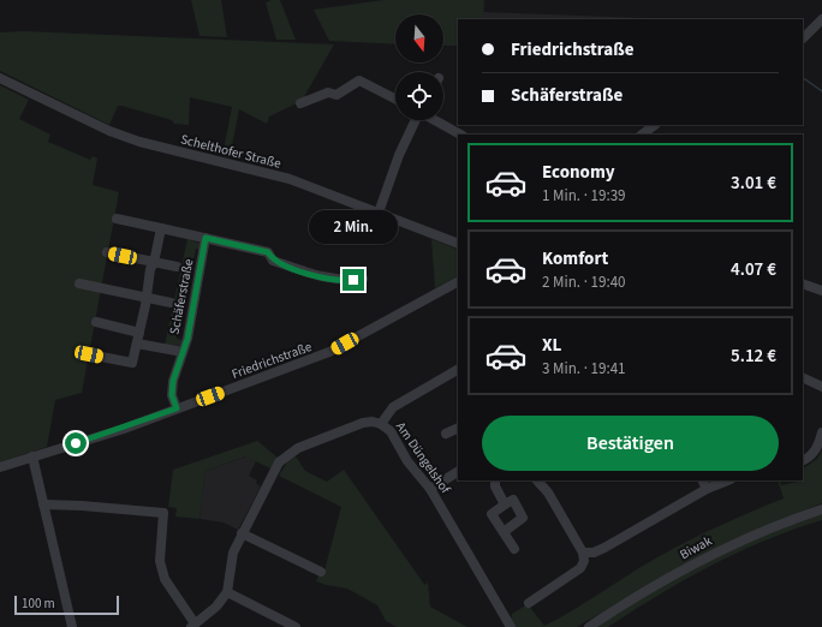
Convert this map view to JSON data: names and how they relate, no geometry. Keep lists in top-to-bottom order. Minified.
{"streets":{"street":["Schelthofer Straße","Schäferstraße","Friedrichstraße","Am Düngelshof","Biwak"]},"crossings":[["Schäferstraße","Friedrichstraße"]],"scale_bar":"100 m","north":"bottom","page":{"banner":["Friedrichstraße","Schäferstraße"],"list":[{"name":"Economy","note":"1 Min. · 19:39","value":"3.01 €"},{"name":"Komfort","note":"2 Min. · 19:40","value":"4.07 €"},{"name":"XL","note":"3 Min. · 19:41","value":"5.12 €"}],"bubble":"2 Min.","buttons":"Bestätigen","scale":"100 m"}}
